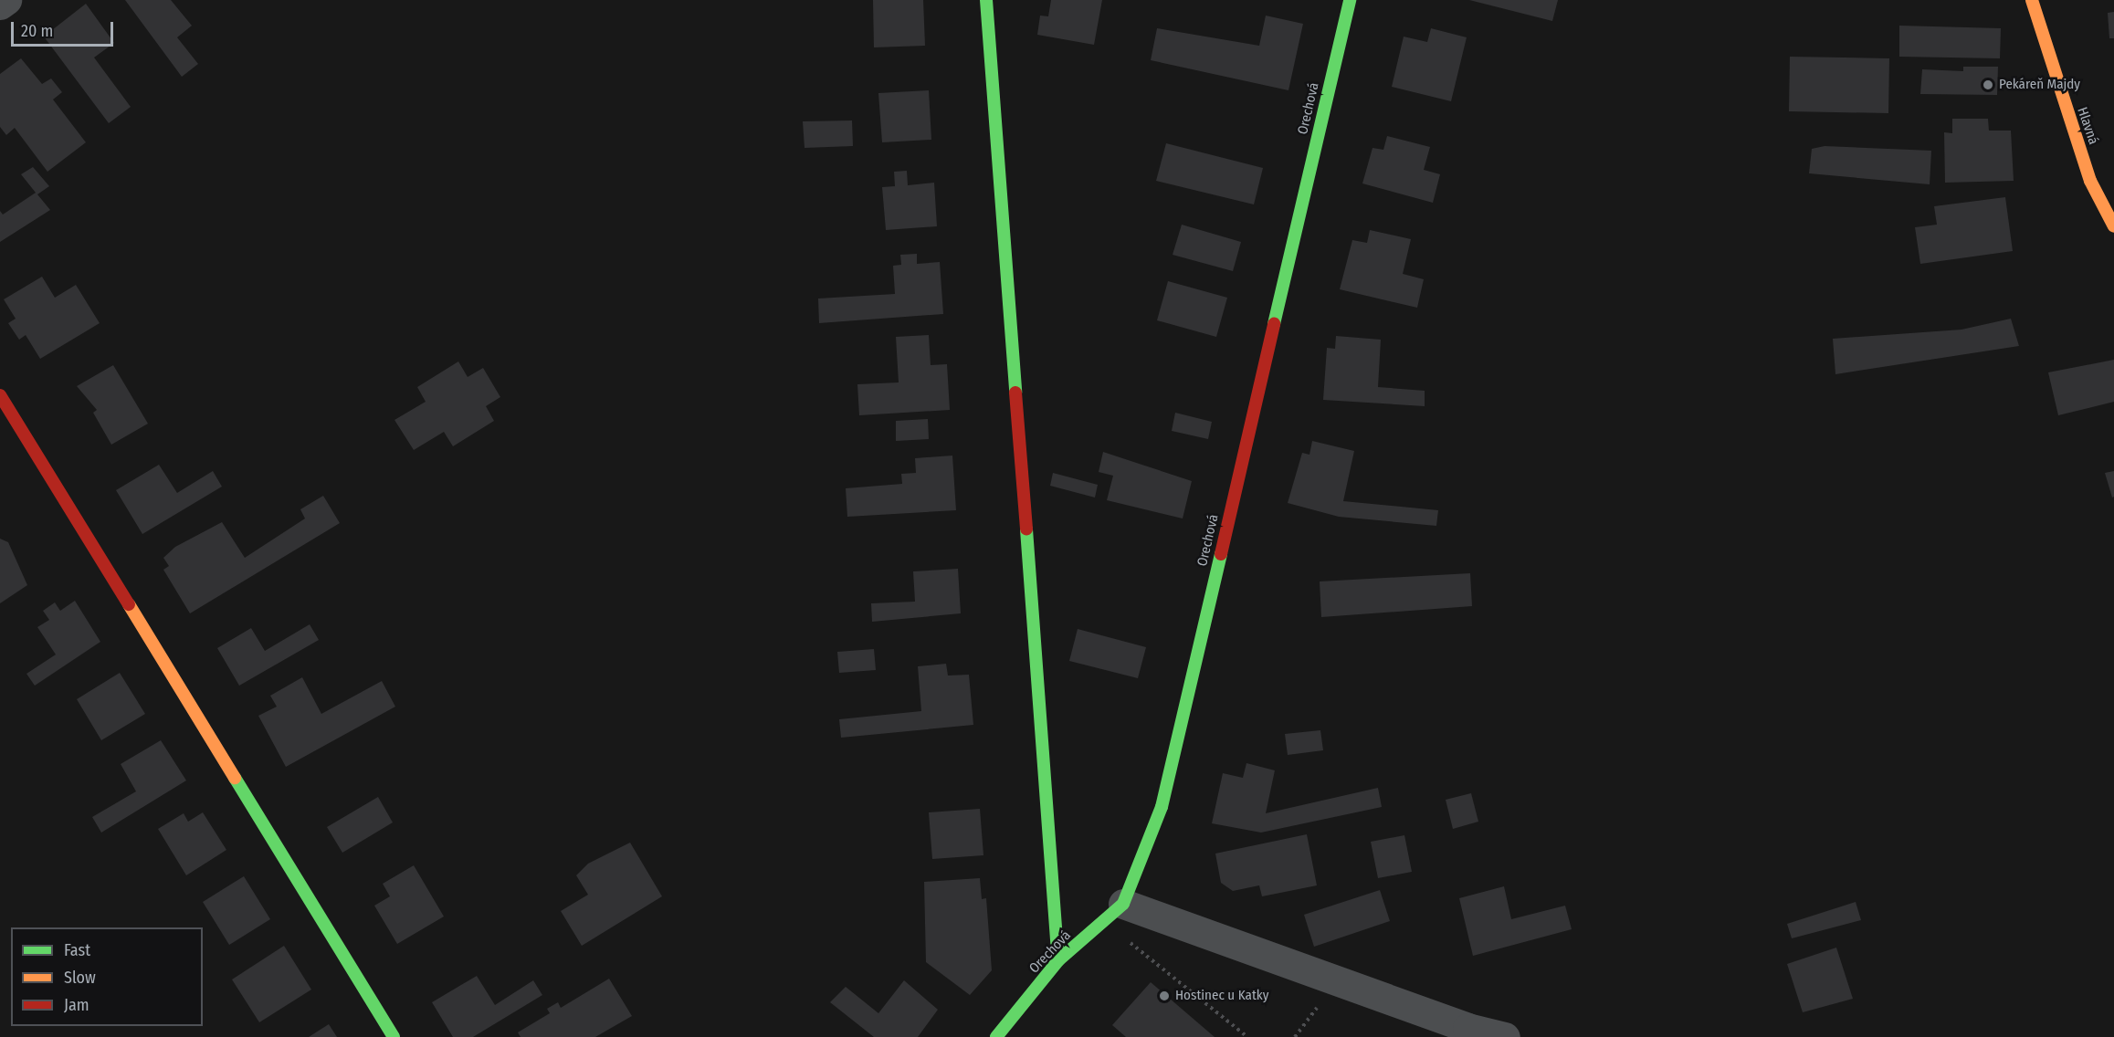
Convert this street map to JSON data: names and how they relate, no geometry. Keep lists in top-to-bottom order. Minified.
{"streets":{"street":["Orechová","Hlavná"]},"places":["Pekáreň Majdy","Hostinec u Katky"],"legend":["Fast","Slow","Jam"],"scale_bar":"20 m"}
